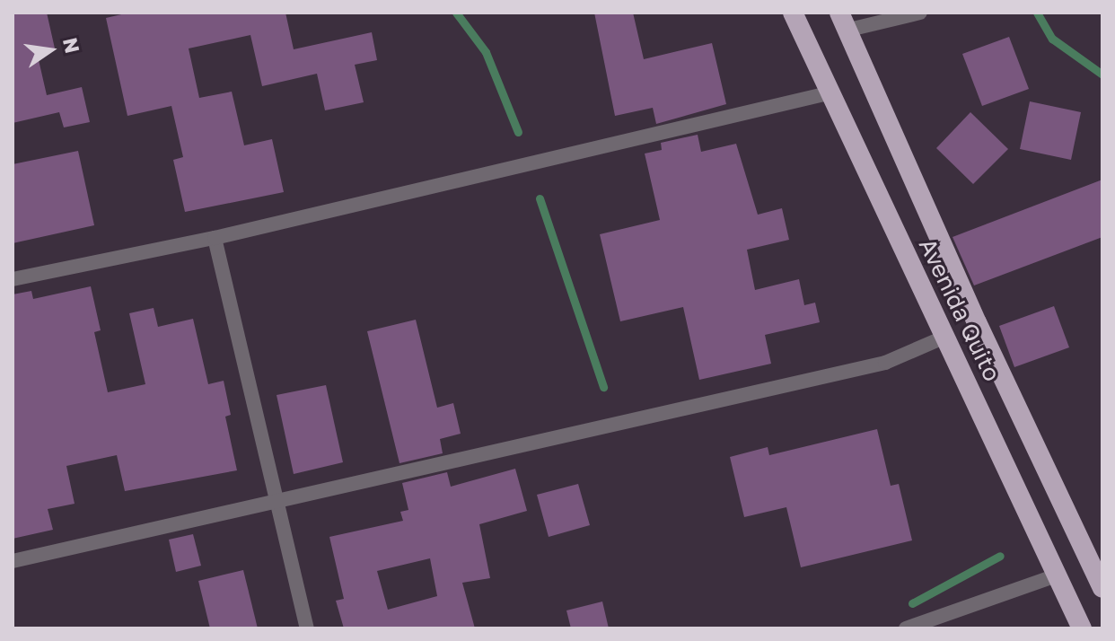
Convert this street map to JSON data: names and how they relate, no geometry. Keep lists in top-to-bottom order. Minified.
{"streets":{"highway":["Avenida Quito"]},"north":"right"}
